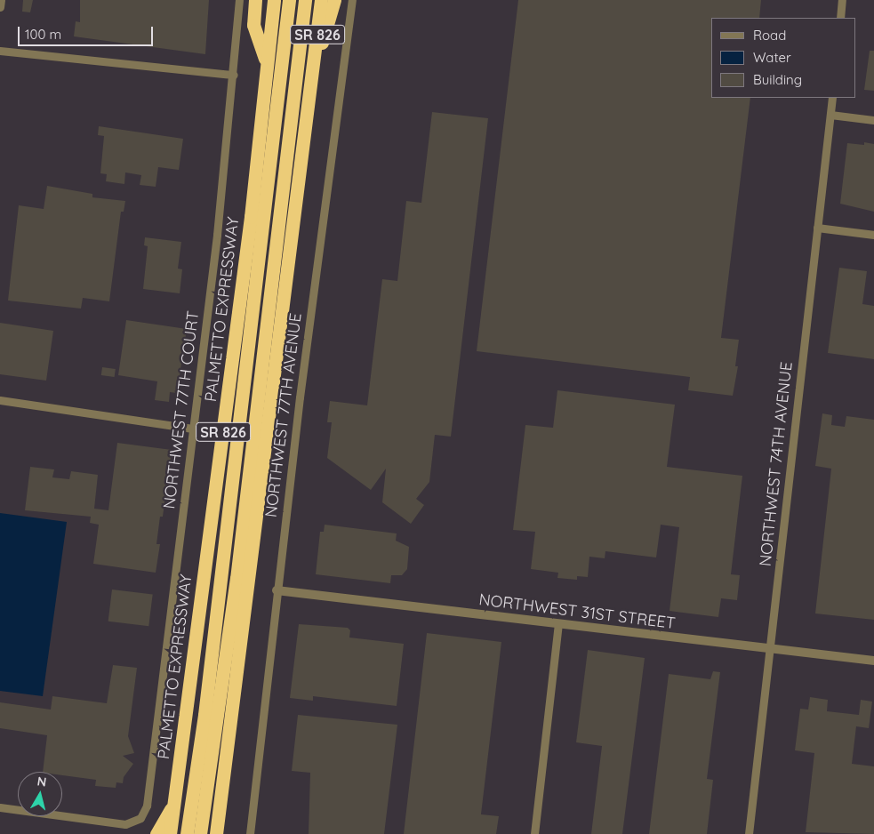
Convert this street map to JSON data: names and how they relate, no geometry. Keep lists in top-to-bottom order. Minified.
{"streets":{"highway":["SR 826","PALMETTO EXPRESSWAY"],"street":["NORTHWEST 77TH COURT","NORTHWEST 77TH AVENUE","NORTHWEST 74TH AVENUE","NORTHWEST 31ST STREET"]},"crossings":[["NORTHWEST 77TH AVENUE","NORTHWEST 31ST STREET"],["NORTHWEST 74TH AVENUE","NORTHWEST 31ST STREET"]],"legend":["Road","Water","Building"],"scale_bar":"100 m","north":"top"}
